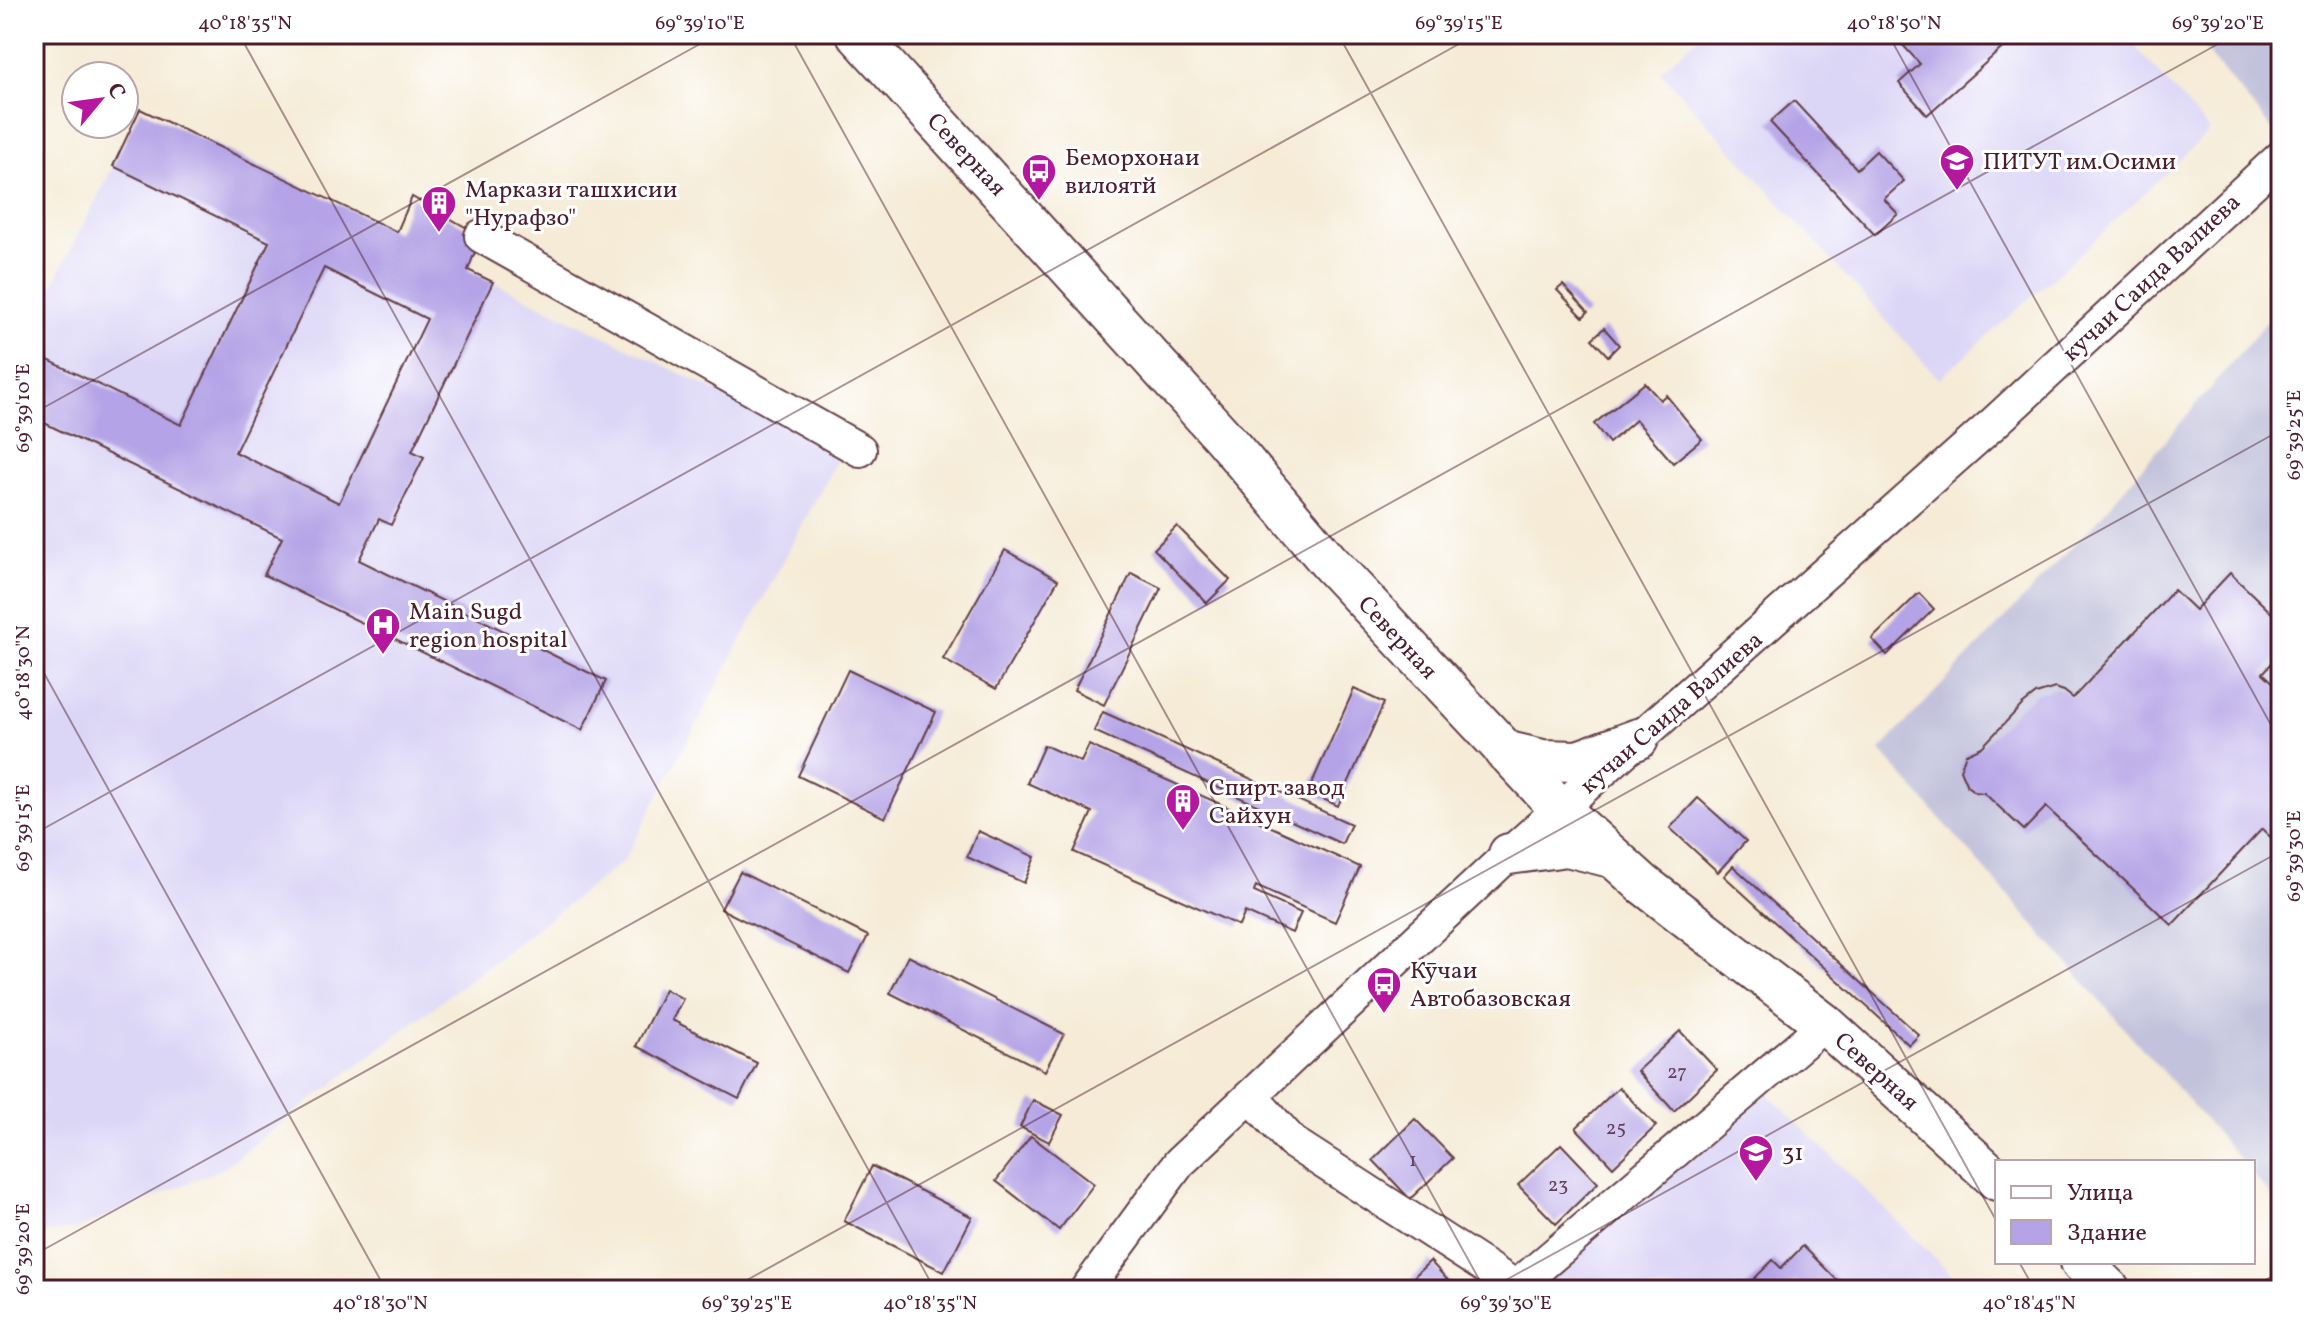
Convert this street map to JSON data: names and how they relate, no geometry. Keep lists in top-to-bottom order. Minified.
{"streets":{"main road":["Северная"],"street":["кучаи Саида Валиева"]},"crossings":[["Северная","кучаи Саида Валиева"]],"places":{"school or university":["ПИТУТ им.Осими","31"],"bus stop":["Беморхонаи вилоятй","Кӯчаи Автобазовская"],"building":["Маркази ташхисии \"Нурафзо\"","Спирт завод Сайхун"],"hospital":["Main Sugd region hospital"]},"house_numbers":["27","25","1","23"],"legend":["Улица","Здание"],"north":"top right","coordinates":["40°18'35\"N","69°39'10\"E","69°39'15\"E","40°18'50\"N","69°39'20\"E","69°39'25\"E","40°18'30\"N","69°39'30\"E","40°18'45\"N"]}
